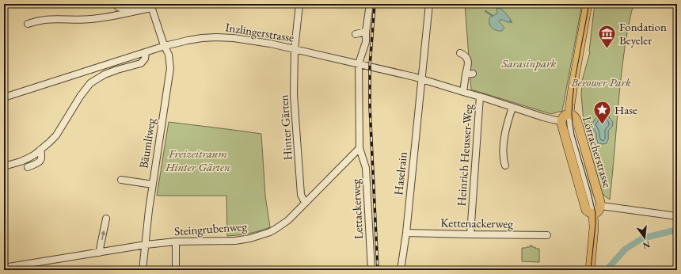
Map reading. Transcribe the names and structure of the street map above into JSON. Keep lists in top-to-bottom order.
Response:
{
  "streets": {
    "main road": ["Lörracherstrasse"],
    "street": [
      "Inzlingerstrasse",
      "Hinter Gärten",
      "Bäumliweg",
      "Heinrich Heusser-Weg",
      "Haselrain",
      "Lettackerweg",
      "Kettenackerweg",
      "Steingrubenweg"
    ]
  },
  "crossings": [
    ["Inzlingerstrasse", "Hinter Gärten"],
    ["Inzlingerstrasse", "Bäumliweg"],
    ["Inzlingerstrasse", "Lörracherstrasse"],
    ["Inzlingerstrasse", "Heinrich Heusser-Weg"],
    ["Inzlingerstrasse", "Haselrain"],
    ["Hinter Gärten", "Steingrubenweg"],
    ["Bäumliweg", "Steingrubenweg"],
    ["Heinrich Heusser-Weg", "Kettenackerweg"],
    ["Haselrain", "Kettenackerweg"],
    ["Lettackerweg", "Steingrubenweg"]
  ],
  "parks": ["Sarasinpark", "Berower Park", "Freizeitraum Hinter Gärten"],
  "places": {
    "museum": ["Fondation Beyeler"],
    "place": ["Hase"]
  },
  "north": "bottom"
}
